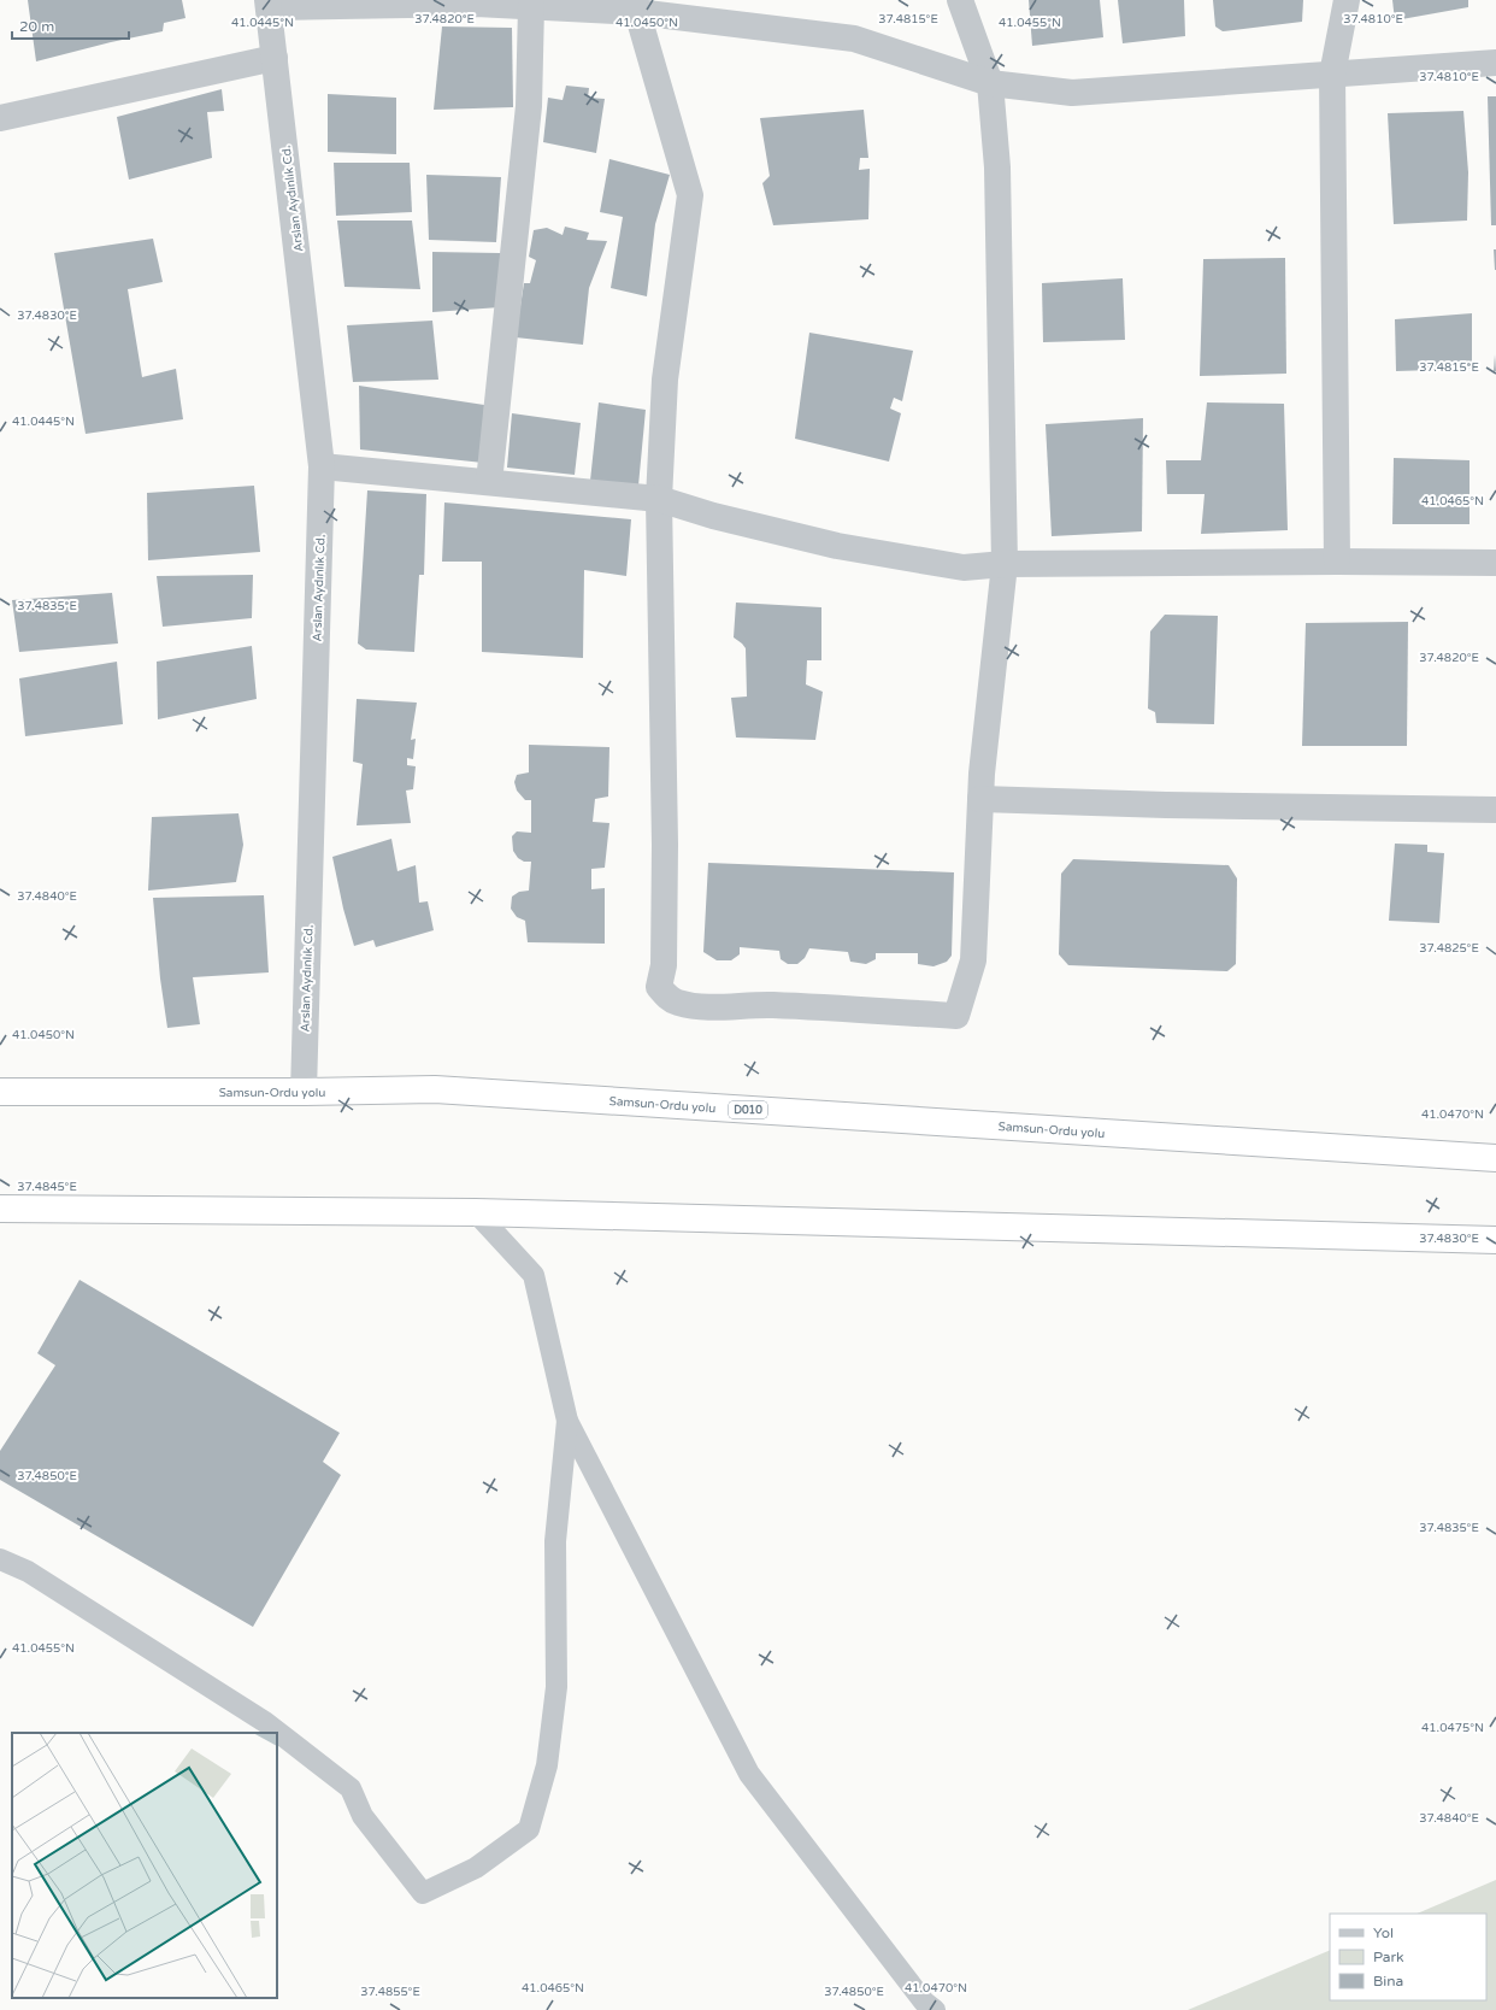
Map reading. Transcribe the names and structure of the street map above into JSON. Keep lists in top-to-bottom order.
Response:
{
  "streets": {
    "highway": ["Samsun-Ordu yolu", "D010"],
    "street": ["Arslan Aydınlık Cd."]
  },
  "crossings": [
    ["Arslan Aydınlık Cd.", "Samsun-Ordu yolu"]
  ],
  "legend": ["Yol", "Park", "Bina"],
  "scale_bar": "20 m",
  "coordinates": [
    "37.4810°E",
    "37.4820°E",
    "37.4815°E",
    "41.0445°N",
    "41.0450°N",
    "41.0455°N",
    "37.4830°E",
    "41.0465°N",
    "37.4835°E",
    "37.4840°E",
    "37.4825°E",
    "41.0470°N",
    "37.4845°E",
    "37.4850°E",
    "41.0475°N",
    "37.4855°E"
  ]
}
